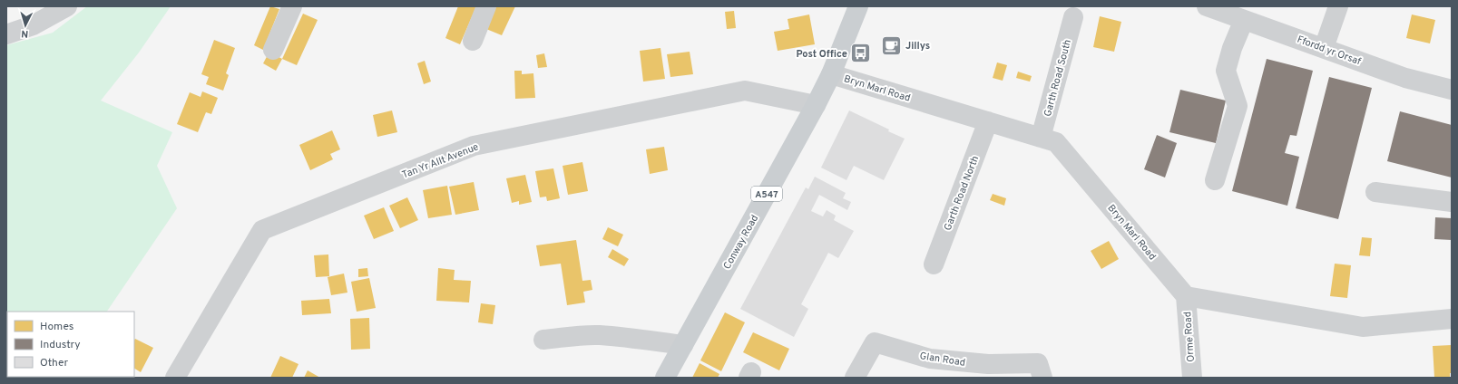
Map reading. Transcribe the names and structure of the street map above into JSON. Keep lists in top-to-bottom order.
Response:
{
  "streets": {
    "main road": ["A547", "Conway Road"],
    "street": [
      "Ffordd yr Orsaf",
      "Garth Road South",
      "Bryn Marl Road",
      "Tan Yr Allt Avenue",
      "Garth Road North",
      "Orme Road",
      "Glan Road"
    ]
  },
  "crossings": [
    ["Garth Road South", "Bryn Marl Road"],
    ["Bryn Marl Road", "Garth Road North"],
    ["Bryn Marl Road", "Conway Road"],
    ["Bryn Marl Road", "Orme Road"],
    ["Tan Yr Allt Avenue", "Conway Road"]
  ],
  "places": {
    "cafe": ["Jillys"],
    "bus stop": ["Post Office"]
  },
  "legend": ["Homes", "Industry", "Other"],
  "north": "bottom"
}
